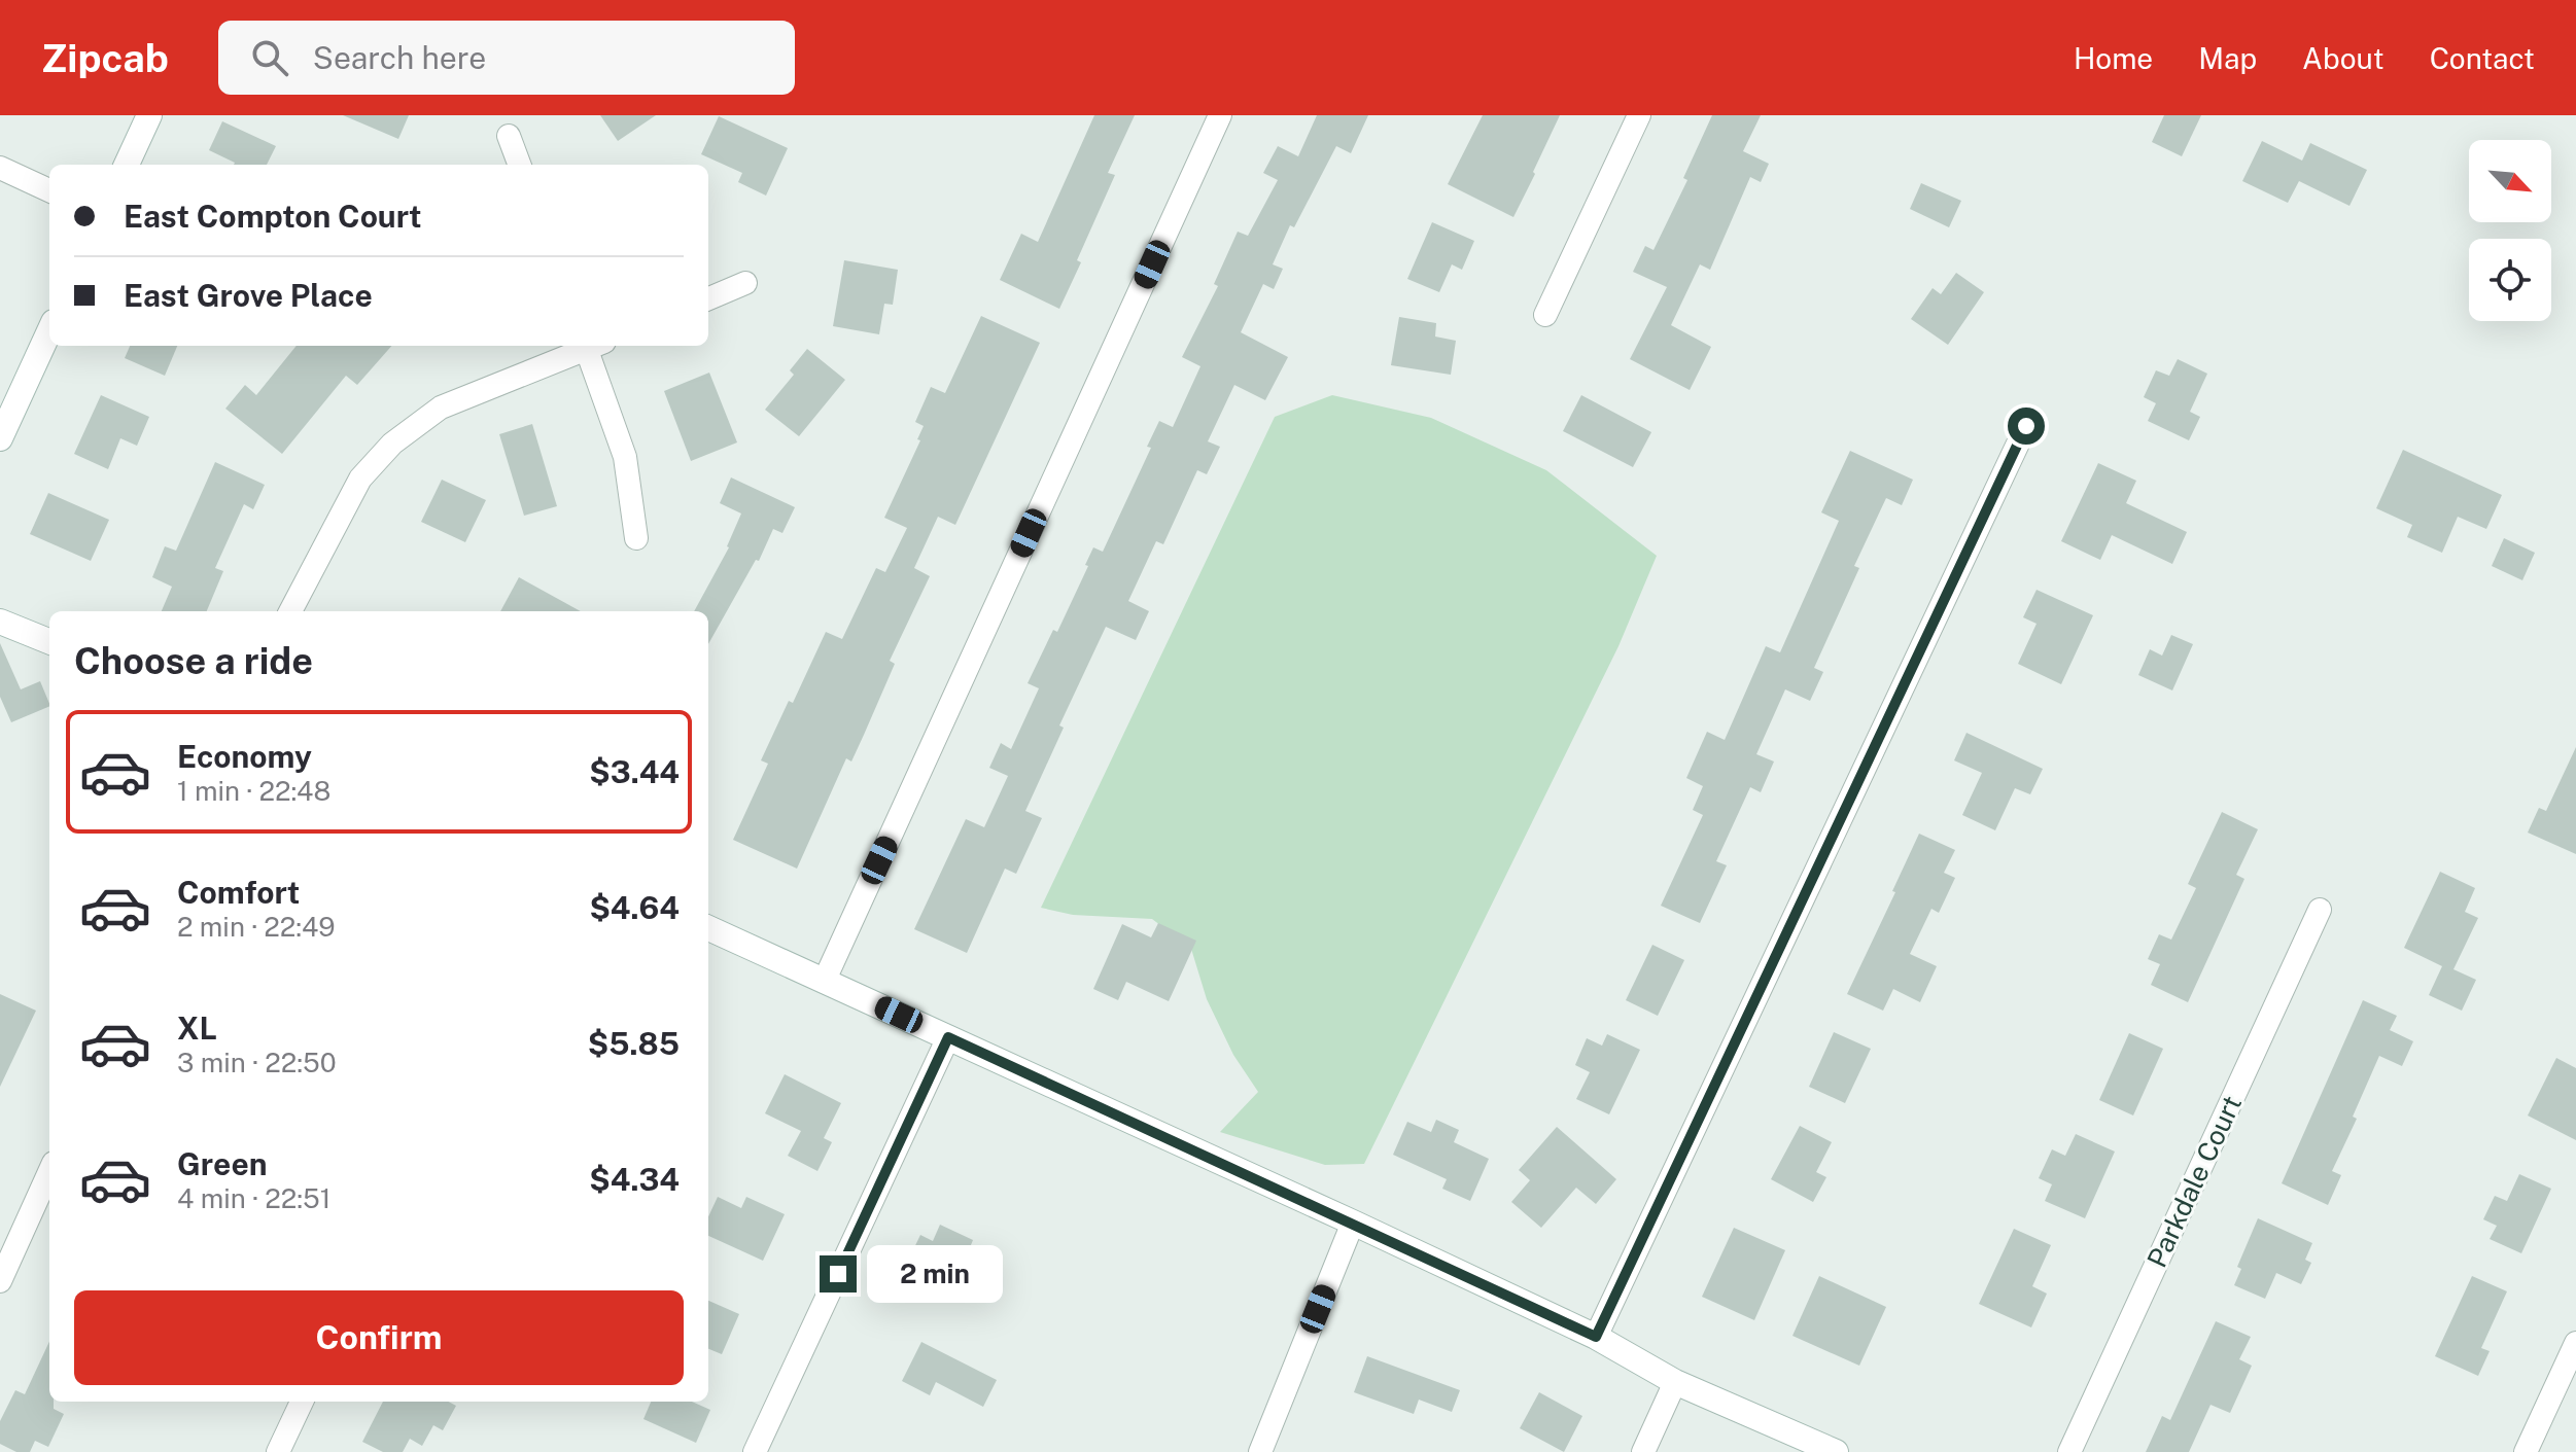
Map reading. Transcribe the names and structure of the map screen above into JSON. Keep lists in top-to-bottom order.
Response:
{
  "streets": {
    "street": ["Parkdale Court"]
  },
  "north": "bottom right",
  "page": {
    "header": "Zipcab",
    "search": "Search here",
    "nav": [
      "Home",
      "Map",
      "About",
      "Contact"
    ],
    "banner": ["East Compton Court", "East Grove Place"],
    "heading": "Choose a ride",
    "list": [
      {
        "name": "Economy",
        "note": "1 min · 22:48",
        "value": "$3.44"
      },
      {
        "name": "Comfort",
        "note": "2 min · 22:49",
        "value": "$4.64"
      },
      {
        "name": "XL",
        "note": "3 min · 22:50",
        "value": "$5.85"
      },
      {
        "name": "Green",
        "note": "4 min · 22:51",
        "value": "$4.34"
      }
    ],
    "bubble": "2 min",
    "buttons": "Confirm"
  }
}
